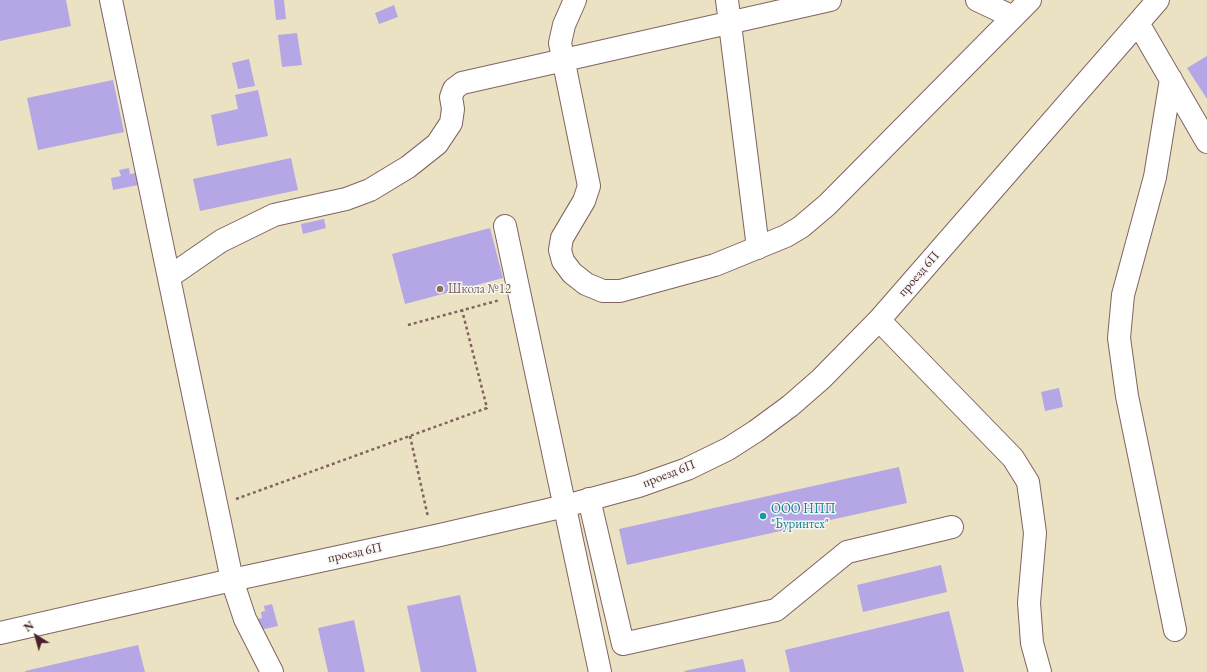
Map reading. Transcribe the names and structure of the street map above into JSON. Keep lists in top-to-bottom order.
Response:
{
  "streets": {
    "street": ["проезд 6П"]
  },
  "places": ["Школа №12", "ООО НПП \"Буринтех\""],
  "north": "top left"
}
